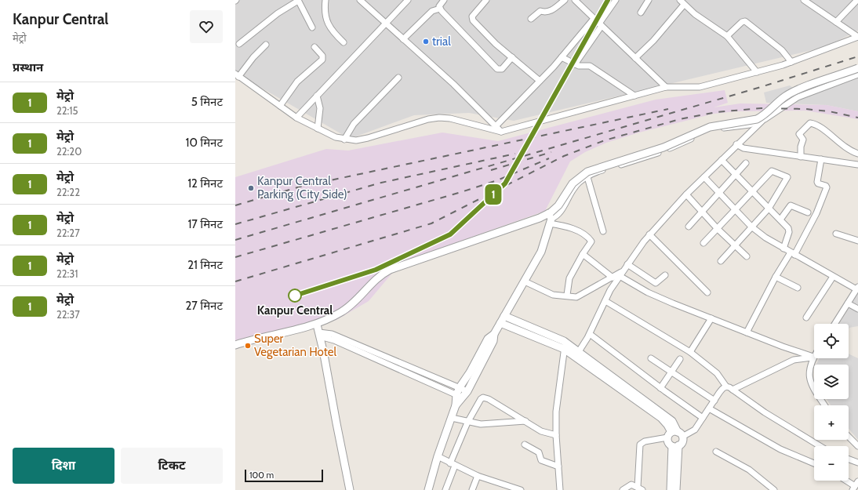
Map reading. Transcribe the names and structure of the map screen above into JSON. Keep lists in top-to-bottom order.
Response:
{
  "places": [
    "trial",
    "Kanpur Central Parking (City Side)",
    "Kanpur Central",
    "Super Vegetarian Hotel"
  ],
  "lines": ["metro line 1"],
  "scale_bar": "100 m",
  "page": {
    "heading": [
      ["Kanpur Central", "मेट्रो"],
      "प्रस्थान"
    ],
    "on_map": "1",
    "list": [
      {
        "mark": "1",
        "name": "मेट्रो",
        "note": "22:15",
        "value": "5 मिनट"
      },
      {
        "mark": "1",
        "name": "मेट्रो",
        "note": "22:20",
        "value": "10 मिनट"
      },
      {
        "mark": "1",
        "name": "मेट्रो",
        "note": "22:22",
        "value": "12 मिनट"
      },
      {
        "mark": "1",
        "name": "मेट्रो",
        "note": "22:27",
        "value": "17 मिनट"
      },
      {
        "mark": "1",
        "name": "मेट्रो",
        "note": "22:31",
        "value": "21 मिनट"
      },
      {
        "mark": "1",
        "name": "मेट्रो",
        "note": "22:37",
        "value": "27 मिनट"
      }
    ],
    "map_buttons": ["+", "−"],
    "buttons": ["दिशा", "टिकट"],
    "scale": "100 m"
  }
}
